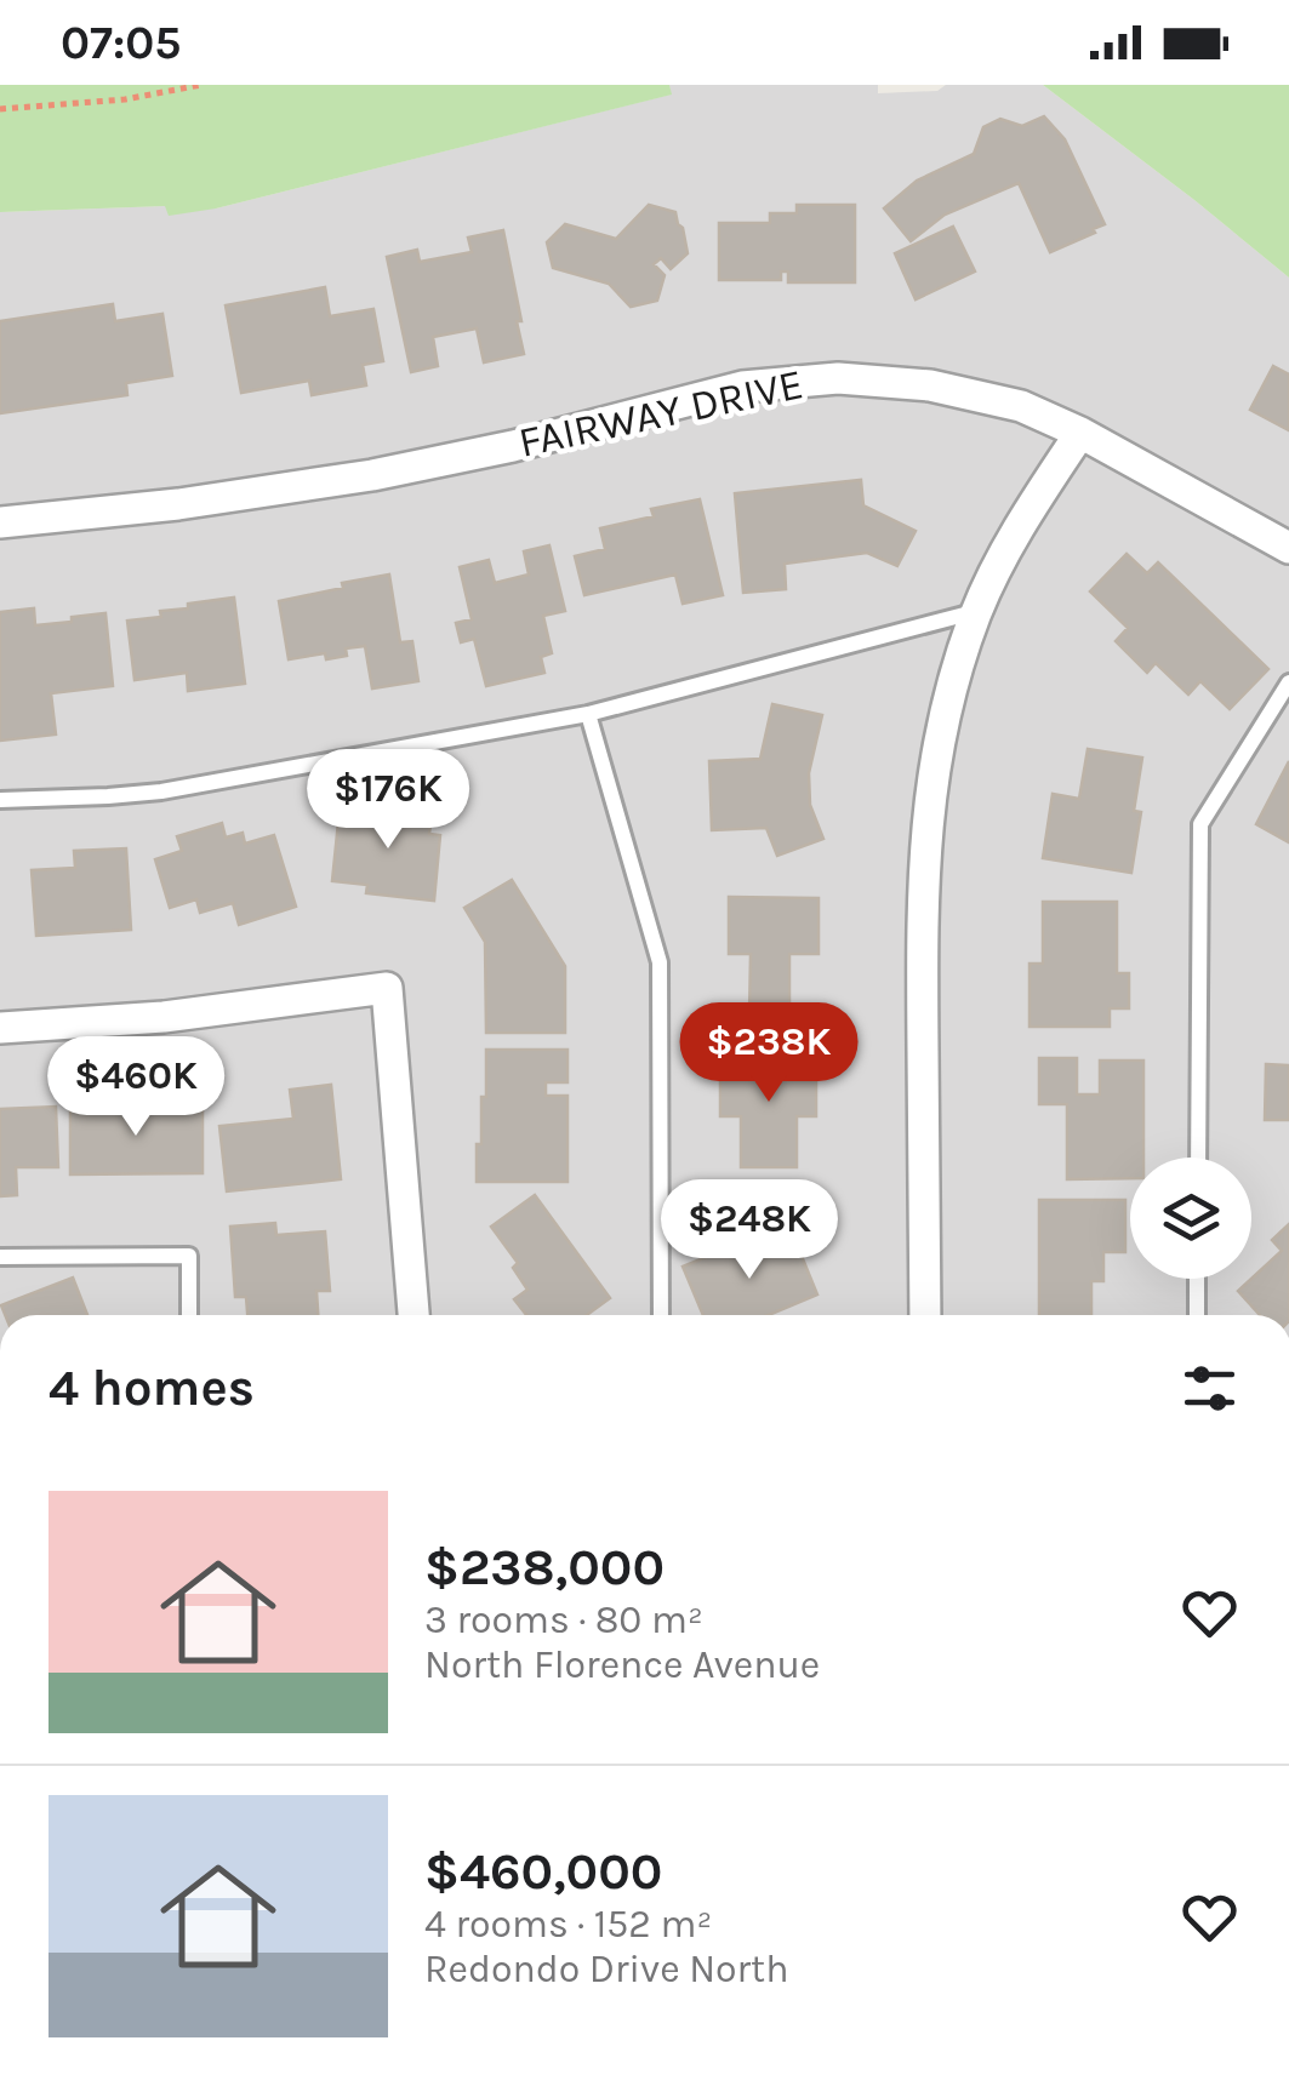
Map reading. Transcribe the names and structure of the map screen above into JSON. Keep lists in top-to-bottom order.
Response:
{
  "streets": {
    "street": ["FAIRWAY DRIVE"]
  },
  "page": {
    "status": "07:05",
    "price": [
      "$176K",
      "$238K",
      "$460K",
      "$248K"
    ],
    "heading": "4 homes",
    "list": [
      {
        "name": "$238,000",
        "note": "3 rooms · 80 m² · North Florence Avenue"
      },
      {
        "name": "$460,000",
        "note": "4 rooms · 152 m² · Redondo Drive North"
      }
    ]
  }
}
